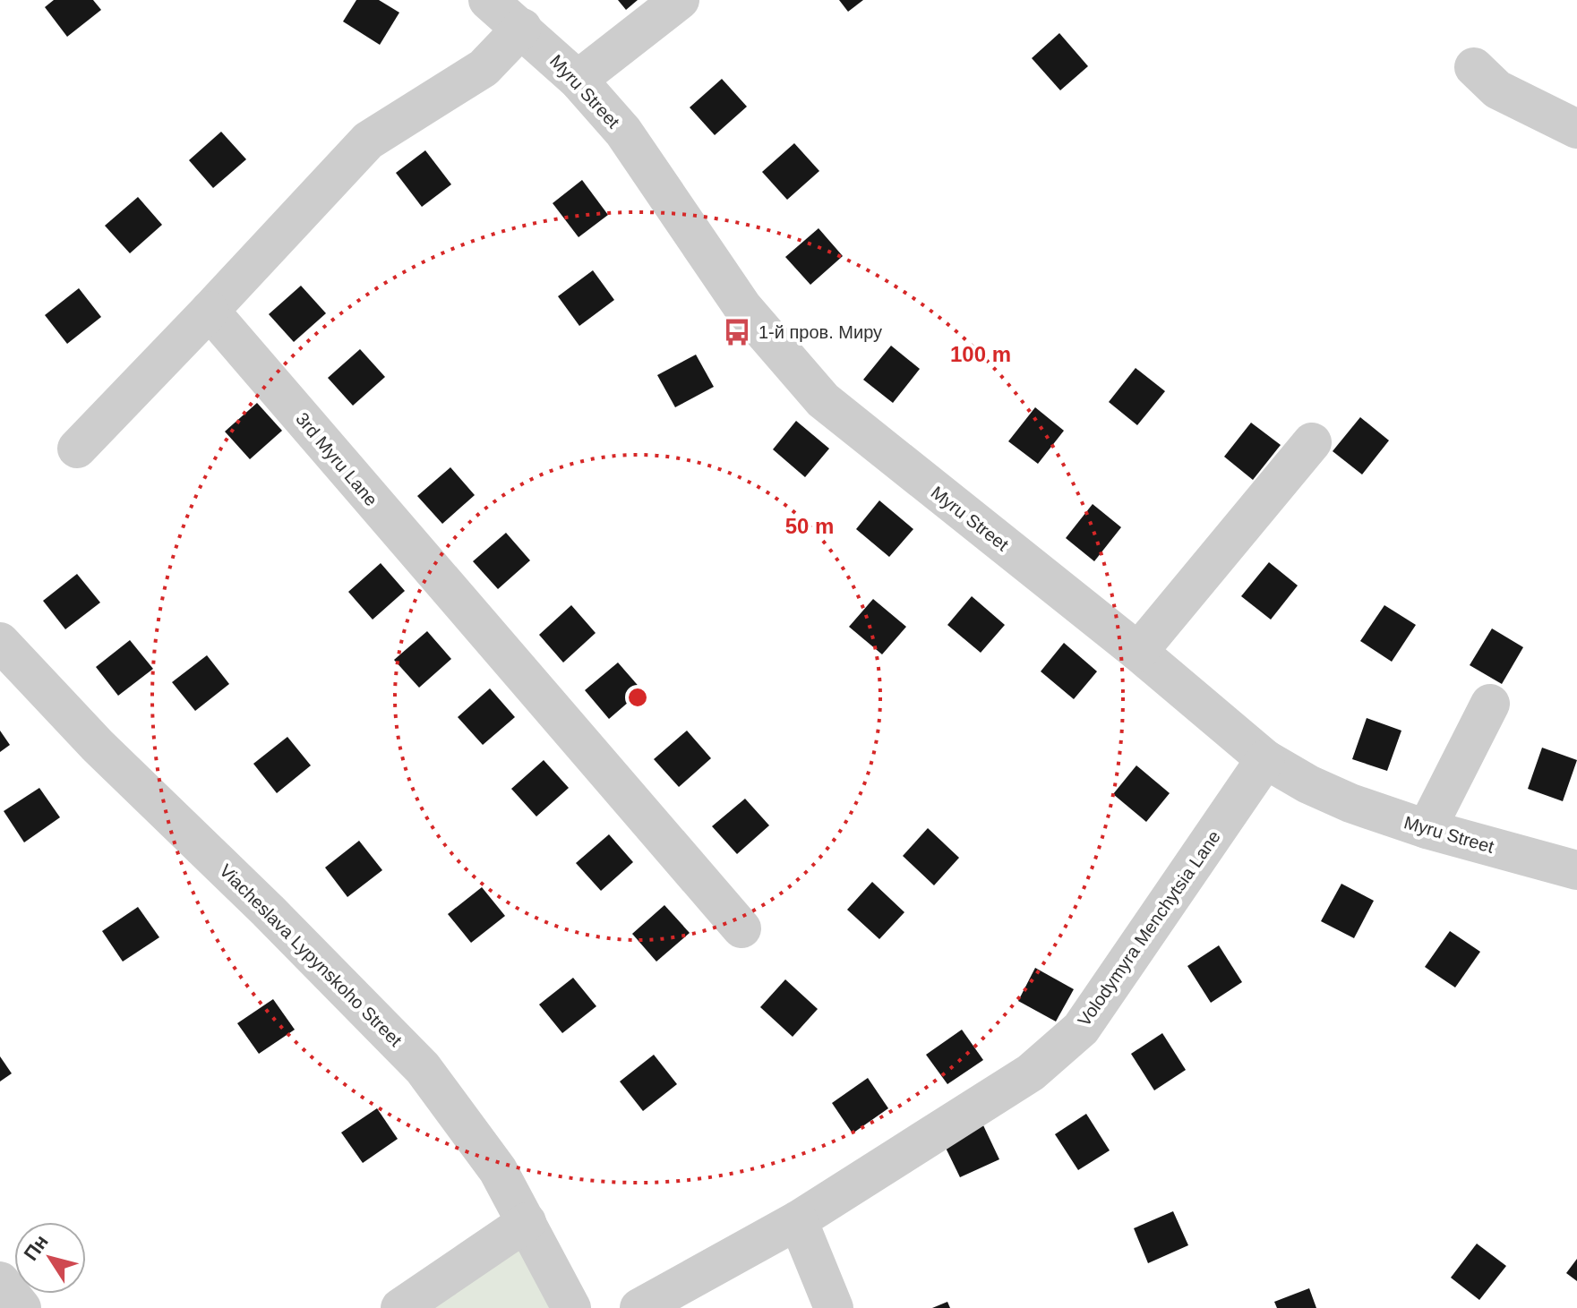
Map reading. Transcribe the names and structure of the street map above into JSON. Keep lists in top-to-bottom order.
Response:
{
  "streets": {
    "street": [
      "Myru Street",
      "3rd Myru Lane",
      "Volodymyra Menchytsia Lane",
      "Viacheslava Lypynskoho Street"
    ]
  },
  "crossings": [
    ["Myru Street", "Volodymyra Menchytsia Lane"]
  ],
  "places": {
    "bus stop": ["1-й пров. Миру"]
  },
  "north": "top left",
  "rings": ["100 m", "50 m"]
}
